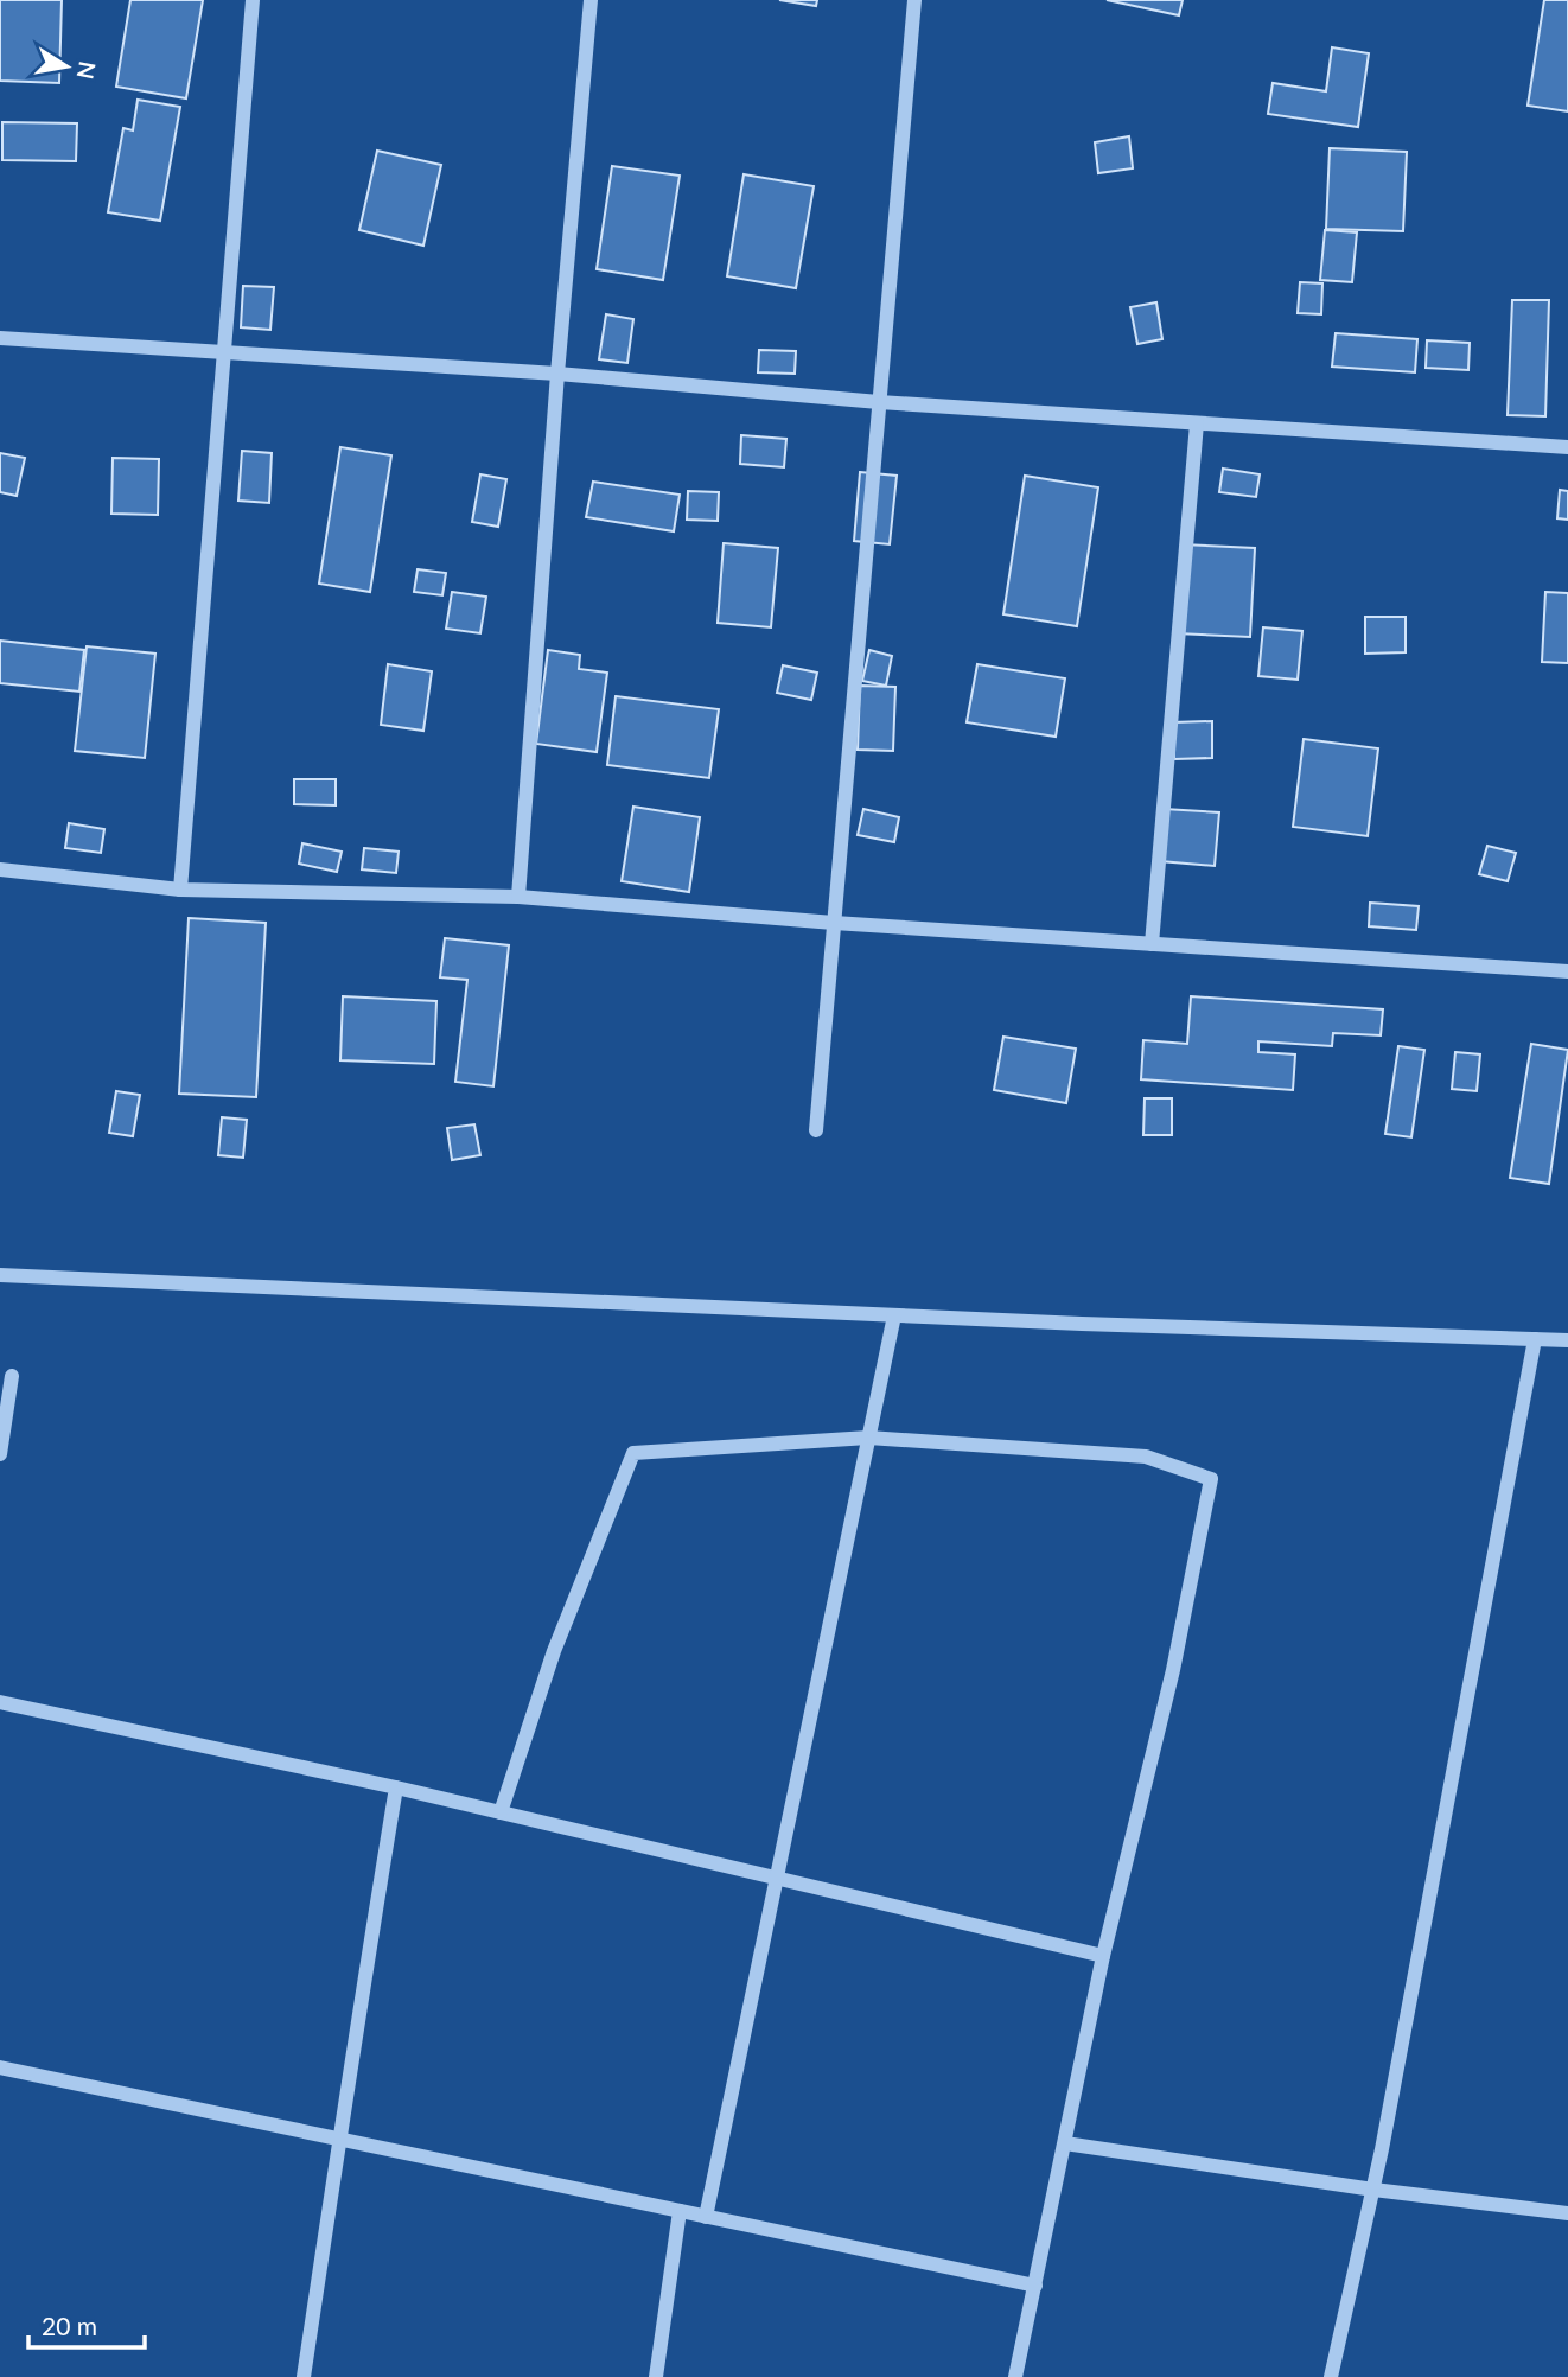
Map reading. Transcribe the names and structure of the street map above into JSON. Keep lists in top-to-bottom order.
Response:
{
  "scale_bar": "20 m",
  "north": "right"
}
